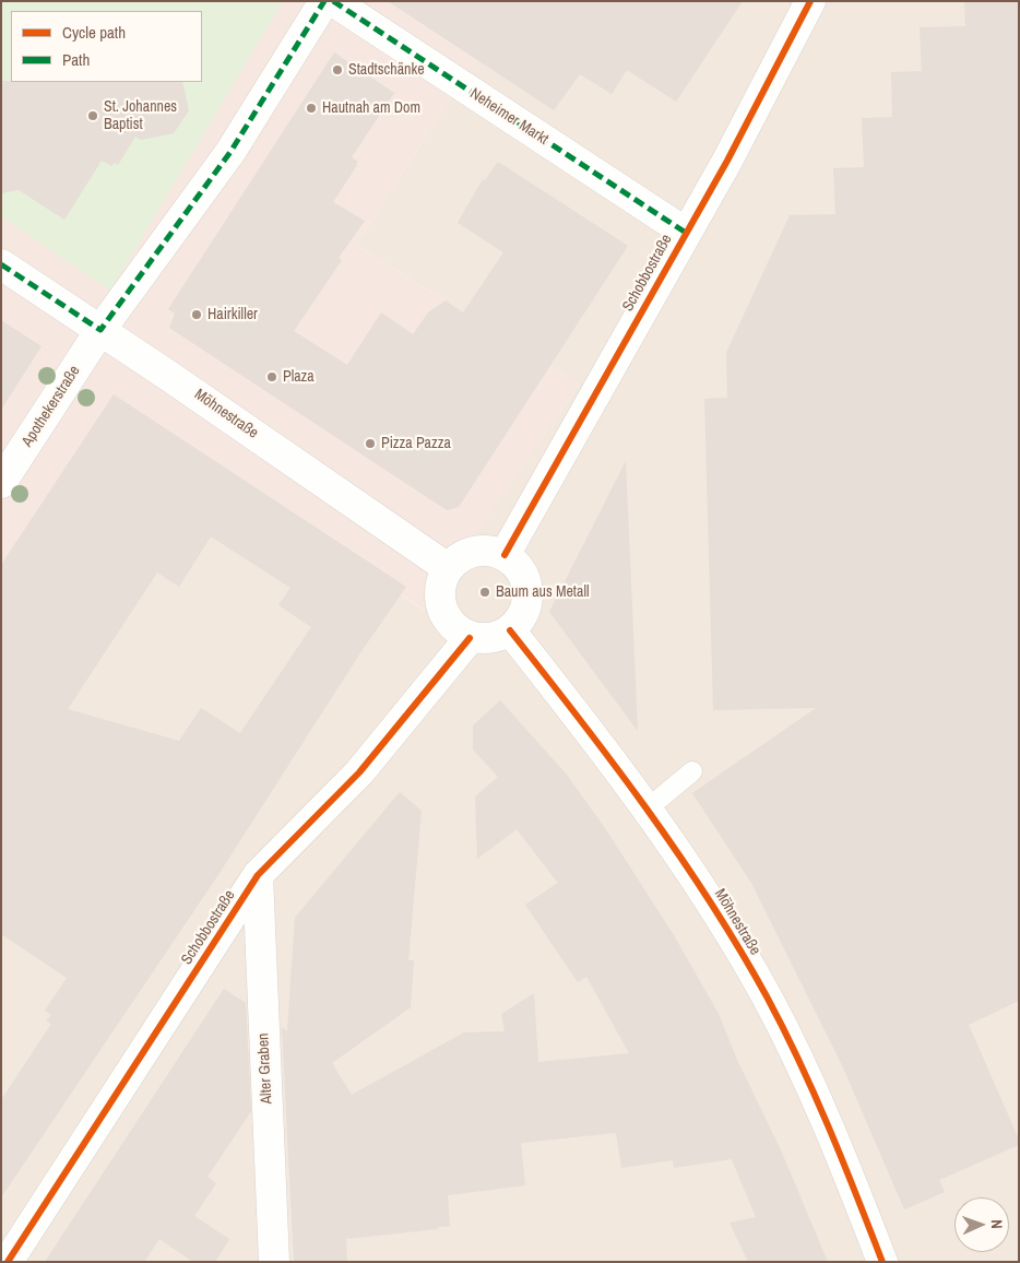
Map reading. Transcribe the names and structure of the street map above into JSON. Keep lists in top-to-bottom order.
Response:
{
  "streets": {
    "street": [
      "Neheimer Markt",
      "Schobbostraße",
      "Apothekerstraße",
      "Möhnestraße",
      "Alter Graben"
    ]
  },
  "crossings": [
    ["Neheimer Markt", "Schobbostraße"],
    ["Schobbostraße", "Möhnestraße"],
    ["Schobbostraße", "Alter Graben"],
    ["Apothekerstraße", "Möhnestraße"]
  ],
  "places": [
    "Stadtschänke",
    "Hautnah am Dom",
    "St. Johannes Baptist",
    "Hairkiller",
    "Plaza",
    "Pizza Pazza",
    "Baum aus Metall"
  ],
  "legend": ["Cycle path", "Path"],
  "north": "right"
}
